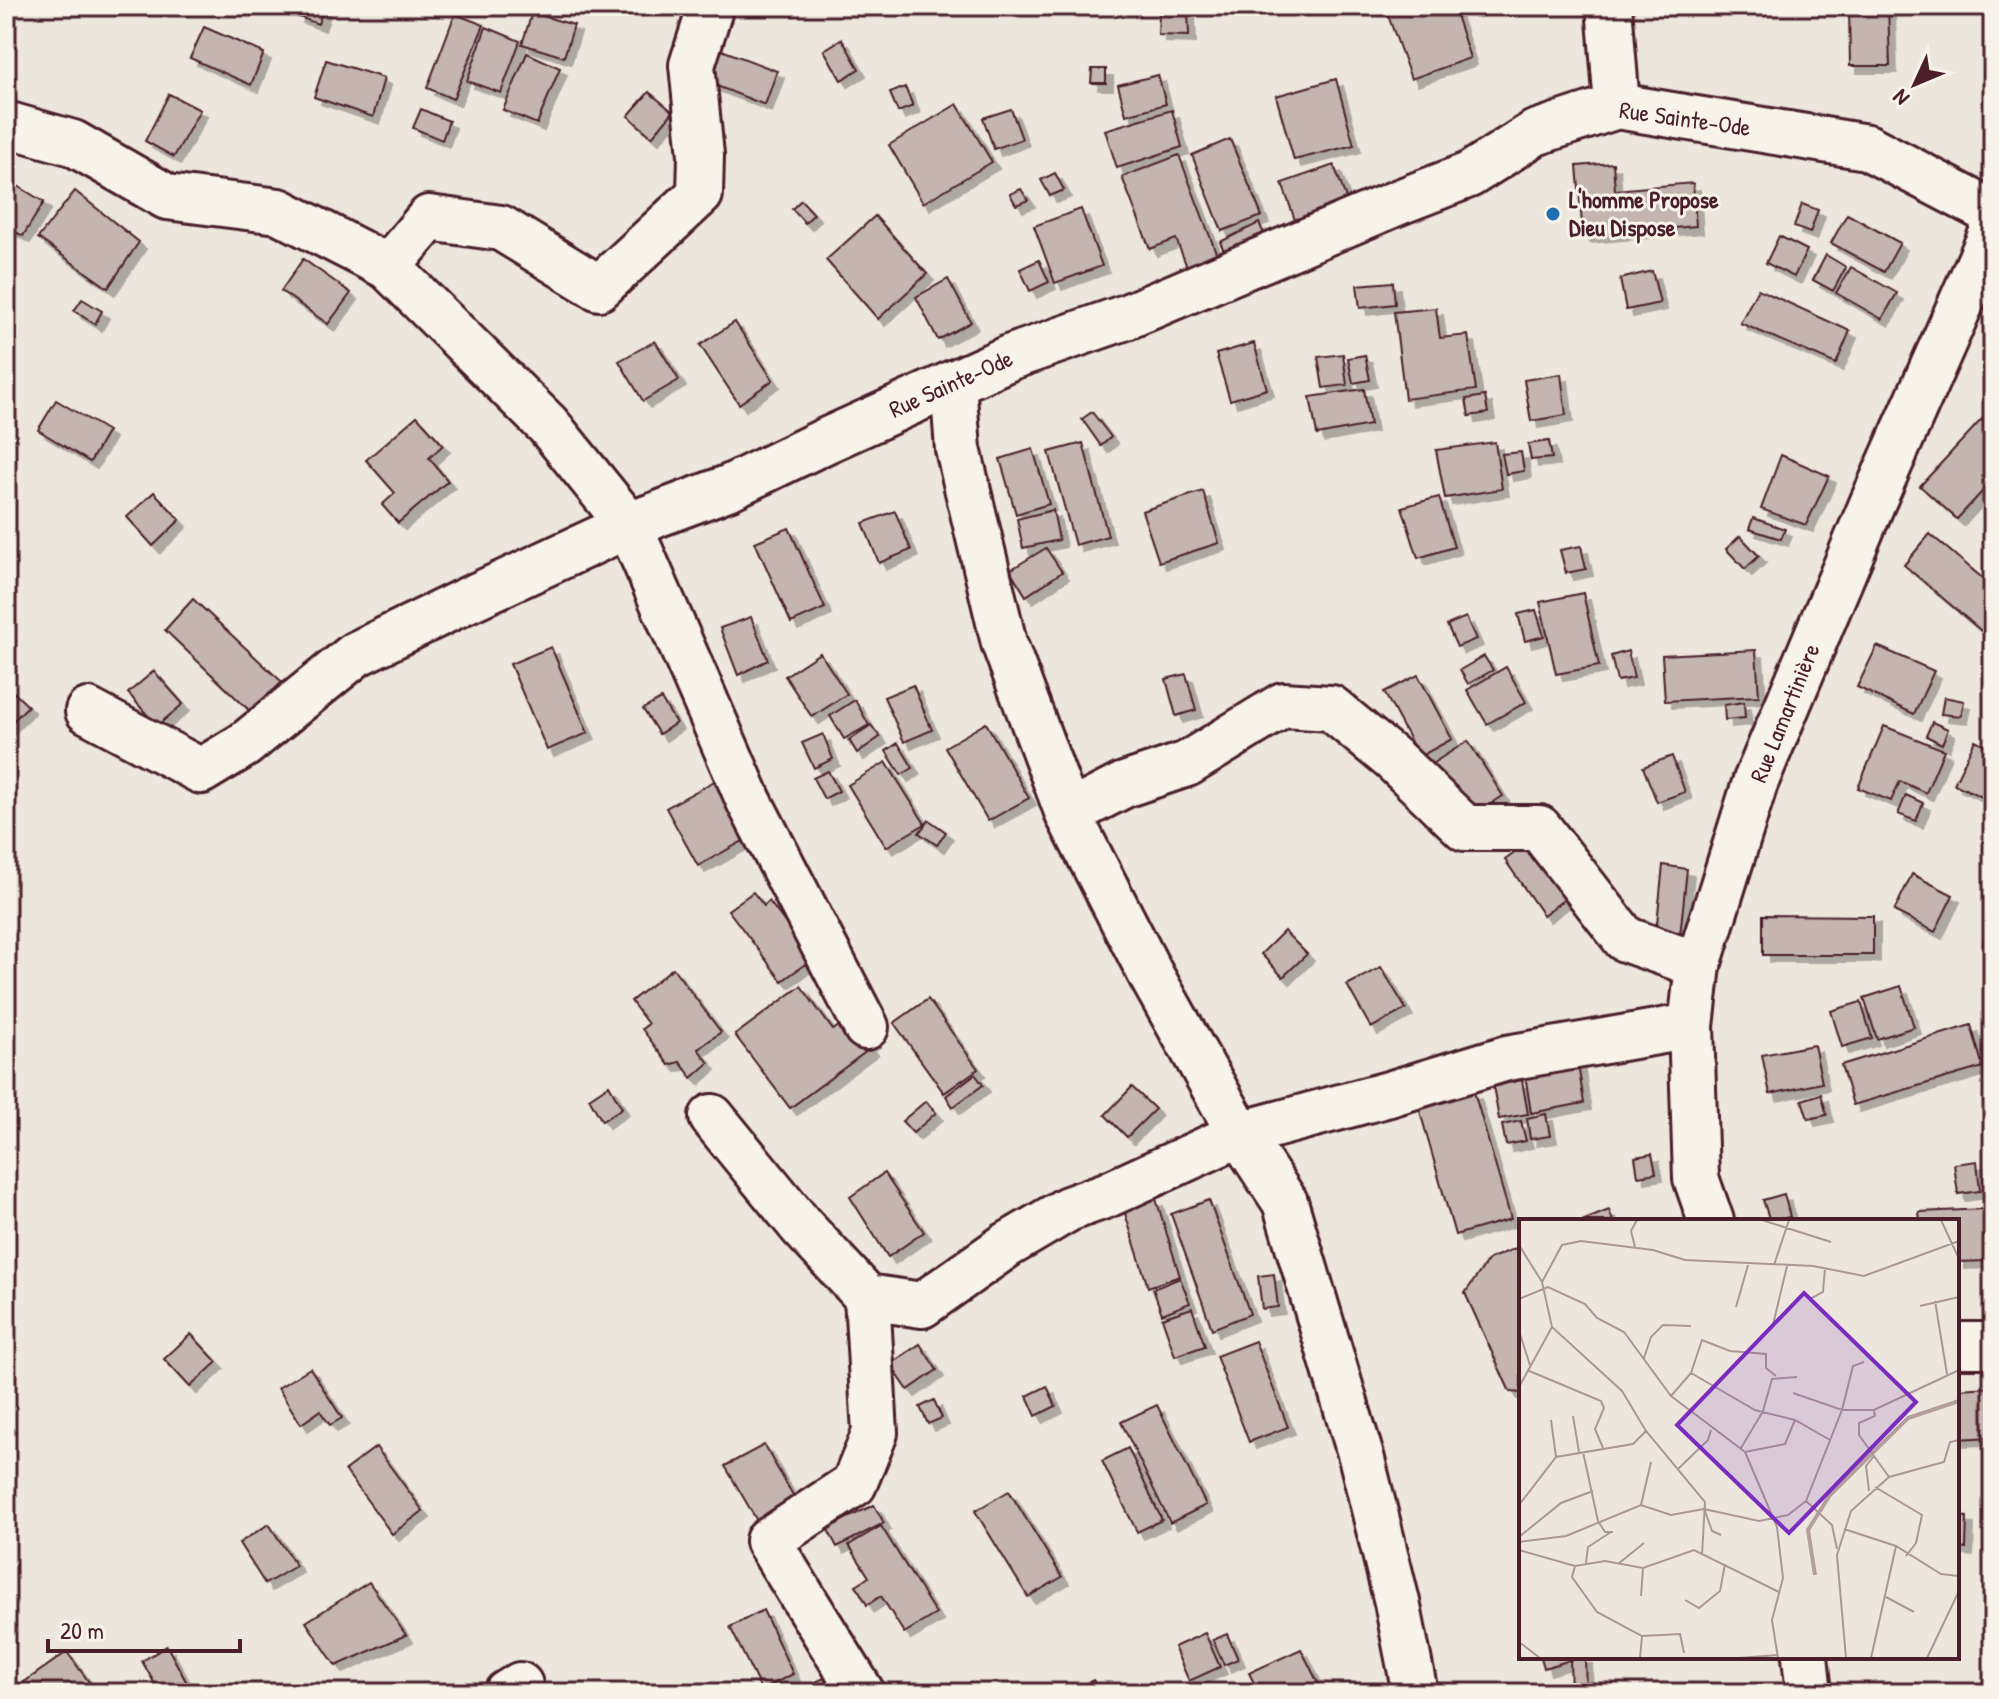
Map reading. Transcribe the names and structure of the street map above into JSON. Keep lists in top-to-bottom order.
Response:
{
  "streets": {
    "street": ["Rue Sainte-Ode", "Rue Lamartinière"]
  },
  "places": ["L'homme Propose Dieu Dispose"],
  "scale_bar": "20 m",
  "north": "bottom left"
}
